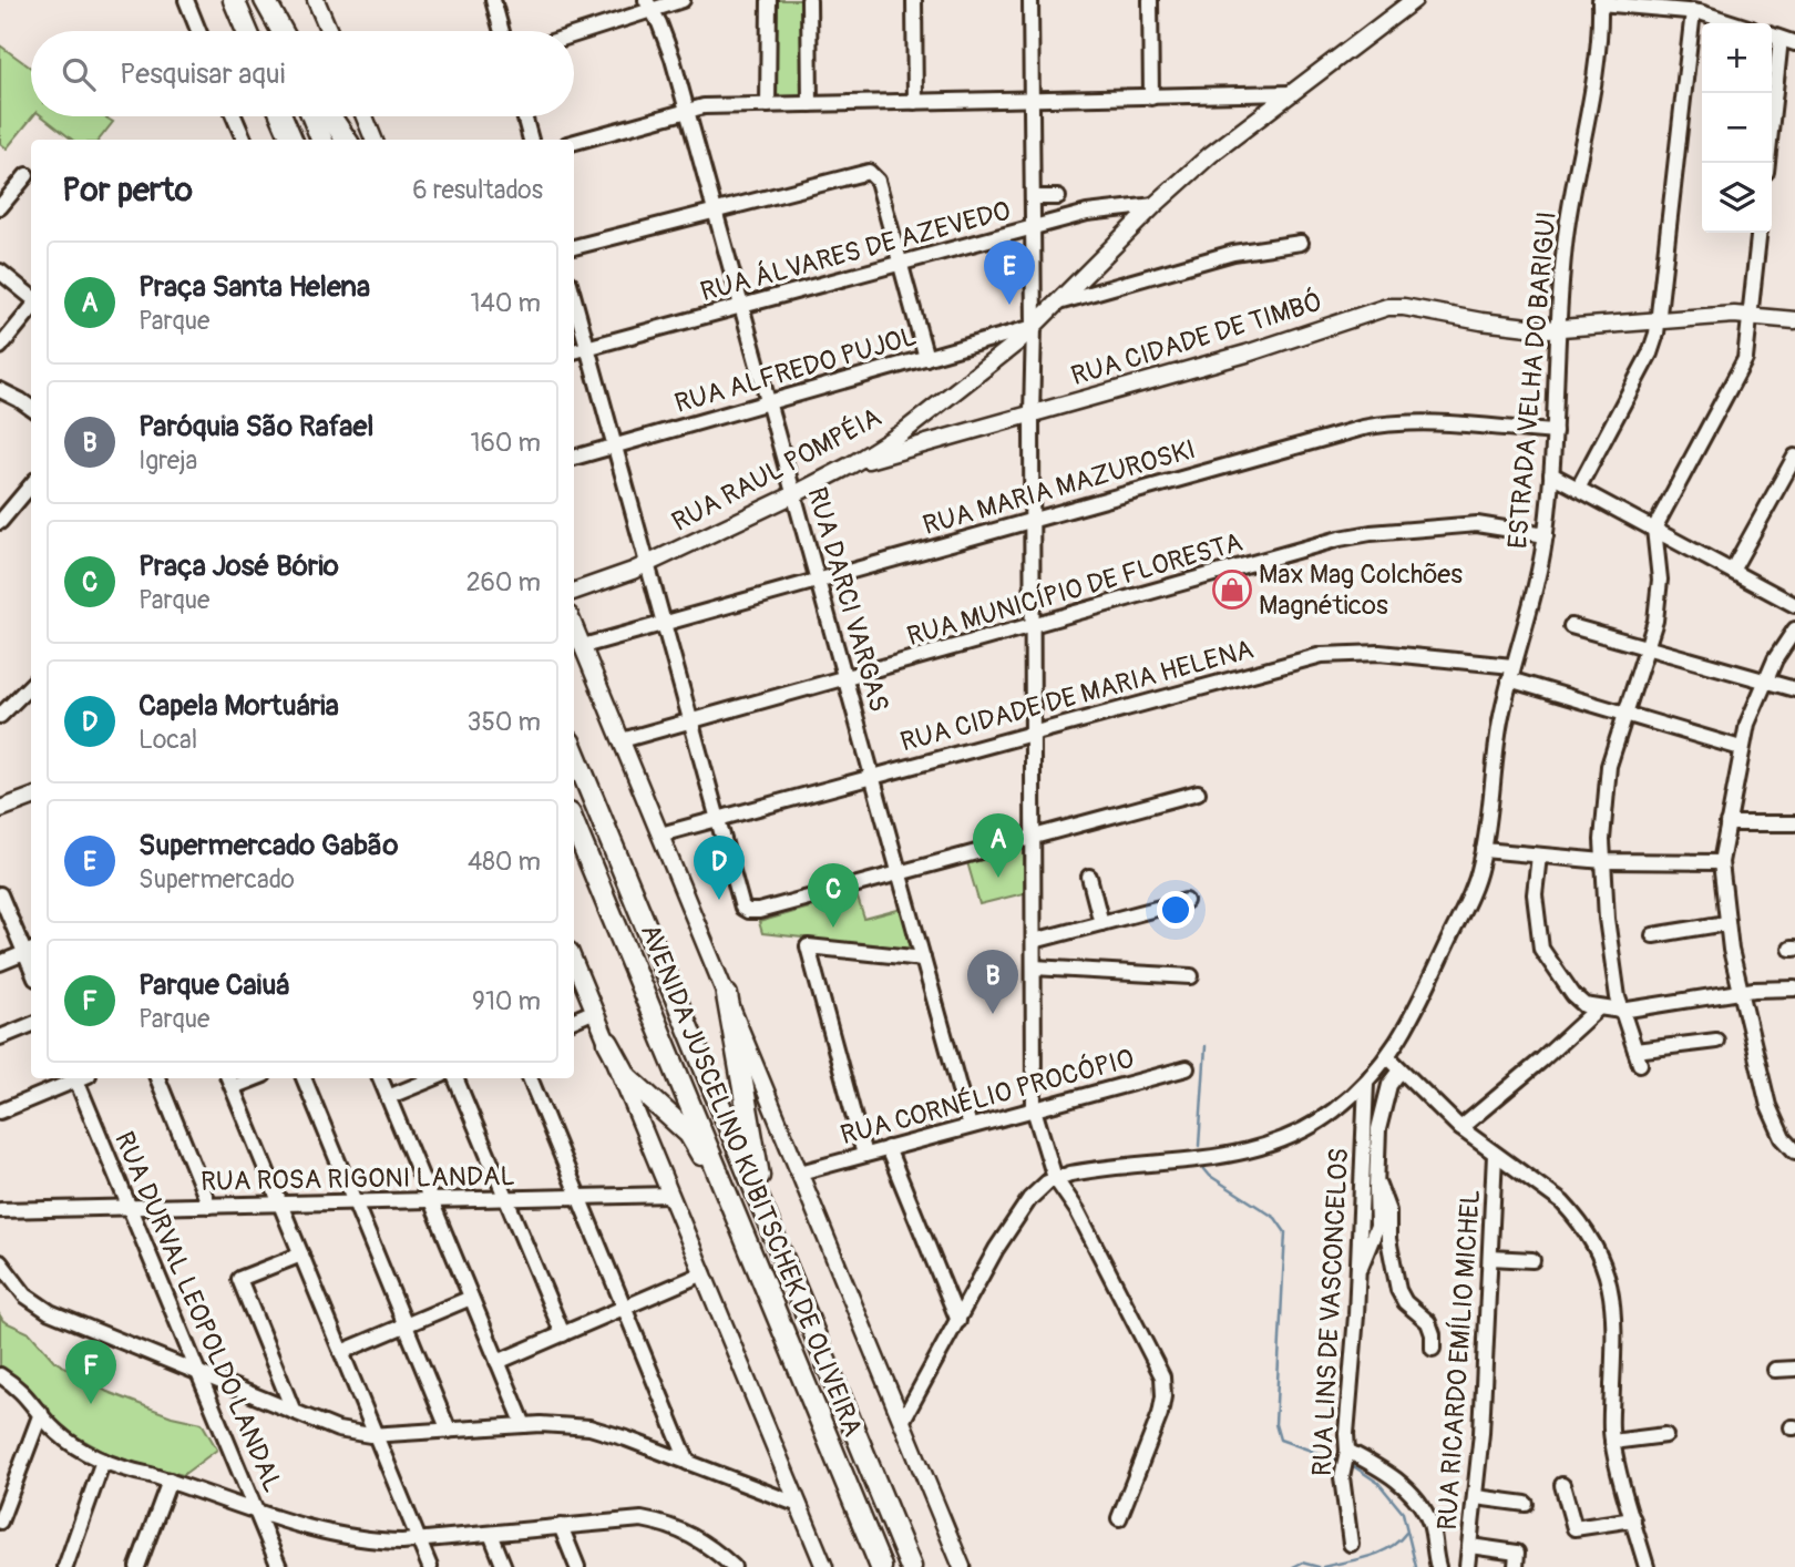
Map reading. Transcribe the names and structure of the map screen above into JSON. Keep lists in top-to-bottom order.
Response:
{
  "streets": {
    "highway": ["AVENIDA JUSCELINO KUBITSCHEK DE OLIVEIRA"],
    "main road": ["RUA CIDADE DE TIMBÓ", "RUA RAUL POMPÉIA"],
    "street": [
      "RUA ÁLVARES DE AZEVEDO",
      "RUA ALFREDO PUJOL",
      "ESTRADA VELHA DO BARIGUI",
      "RUA MARIA MAZUROSKI",
      "RUA MUNICÍPIO DE FLORESTA",
      "RUA DARCI VARGAS",
      "RUA CIDADE DE MARIA HELENA",
      "RUA CORNÉLIO PROCÓPIO",
      "RUA ROSA RIGONI LANDAL",
      "RUA DURVAL LEOPOLDO LANDAL",
      "RUA LINS DE VASCONCELOS",
      "RUA RICARDO EMÍLIO MICHEL"
    ]
  },
  "crossings": [
    ["RUA ÁLVARES DE AZEVEDO", "RUA RAUL POMPÉIA"],
    ["RUA ÁLVARES DE AZEVEDO", "RUA DARCI VARGAS"],
    ["RUA CIDADE DE TIMBÓ", "ESTRADA VELHA DO BARIGUI"],
    ["RUA CIDADE DE TIMBÓ", "RUA RAUL POMPÉIA"],
    ["RUA ALFREDO PUJOL", "RUA RAUL POMPÉIA"],
    ["RUA ALFREDO PUJOL", "RUA DARCI VARGAS"],
    ["ESTRADA VELHA DO BARIGUI", "RUA MARIA MAZUROSKI"],
    ["ESTRADA VELHA DO BARIGUI", "RUA MUNICÍPIO DE FLORESTA"],
    ["ESTRADA VELHA DO BARIGUI", "RUA CIDADE DE MARIA HELENA"],
    ["ESTRADA VELHA DO BARIGUI", "RUA LINS DE VASCONCELOS"],
    ["RUA RAUL POMPÉIA", "RUA DARCI VARGAS"],
    ["RUA MARIA MAZUROSKI", "RUA DARCI VARGAS"],
    ["RUA MUNICÍPIO DE FLORESTA", "RUA DARCI VARGAS"],
    ["RUA DARCI VARGAS", "RUA CIDADE DE MARIA HELENA"],
    ["RUA DARCI VARGAS", "RUA CORNÉLIO PROCÓPIO"],
    ["RUA ROSA RIGONI LANDAL", "RUA DURVAL LEOPOLDO LANDAL"]
  ],
  "places": {
    "shop": ["Max Mag Colchões Magnéticos"]
  },
  "page": {
    "map_buttons": ["+", "−"],
    "search": "Pesquisar aqui",
    "heading": ["Por perto", "6 resultados"],
    "pins": [
      "E",
      "A",
      "D",
      "C",
      "B",
      "F"
    ],
    "list": [
      {
        "mark": "A",
        "name": "Praça Santa Helena",
        "note": "Parque",
        "value": "140 m"
      },
      {
        "mark": "B",
        "name": "Paróquia São Rafael",
        "note": "Igreja",
        "value": "160 m"
      },
      {
        "mark": "C",
        "name": "Praça José Bório",
        "note": "Parque",
        "value": "260 m"
      },
      {
        "mark": "D",
        "name": "Capela Mortuária",
        "note": "Local",
        "value": "350 m"
      },
      {
        "mark": "E",
        "name": "Supermercado Gabão",
        "note": "Supermercado",
        "value": "480 m"
      },
      {
        "mark": "F",
        "name": "Parque Caiuá",
        "note": "Parque",
        "value": "910 m"
      }
    ]
  }
}
